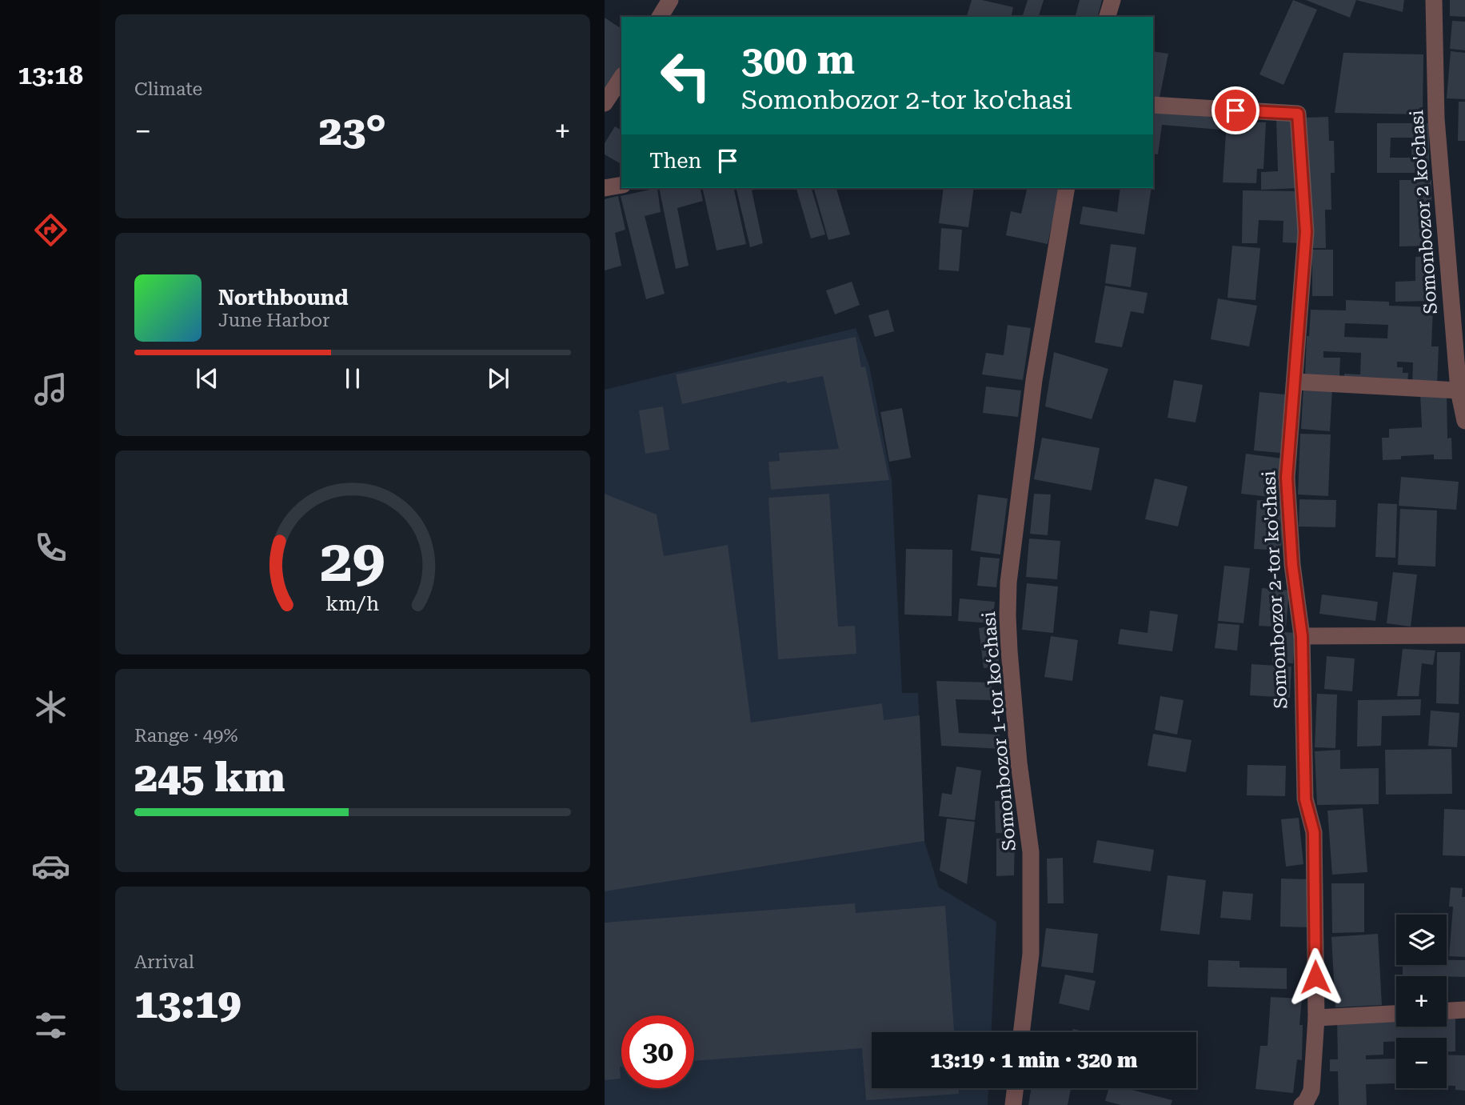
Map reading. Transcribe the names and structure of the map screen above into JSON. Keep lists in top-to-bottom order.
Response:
{
  "streets": {
    "street": ["Somonbozor 2 ko'chasi", "Somonbozor 2-tor ko'chasi", "Somonbozor 1-tor koʻchasi"]
  },
  "page": {
    "tabs": "13:18",
    "tile": [
      "Climate",
      ["Range · 49%", "245 km"],
      ["Arrival", "13:19"]
    ],
    "turn": ["300 m", "Somonbozor 2-tor ko'chasi"],
    "heat": ["−", "23°", "+"],
    "then": "Then",
    "song": ["Northbound", "June Harbor"],
    "map_buttons": ["+", "−"],
    "limit": "30",
    "trip": "13:19 · 1 min · 320 m",
    "gauge": ["29", "km/h"]
  }
}
